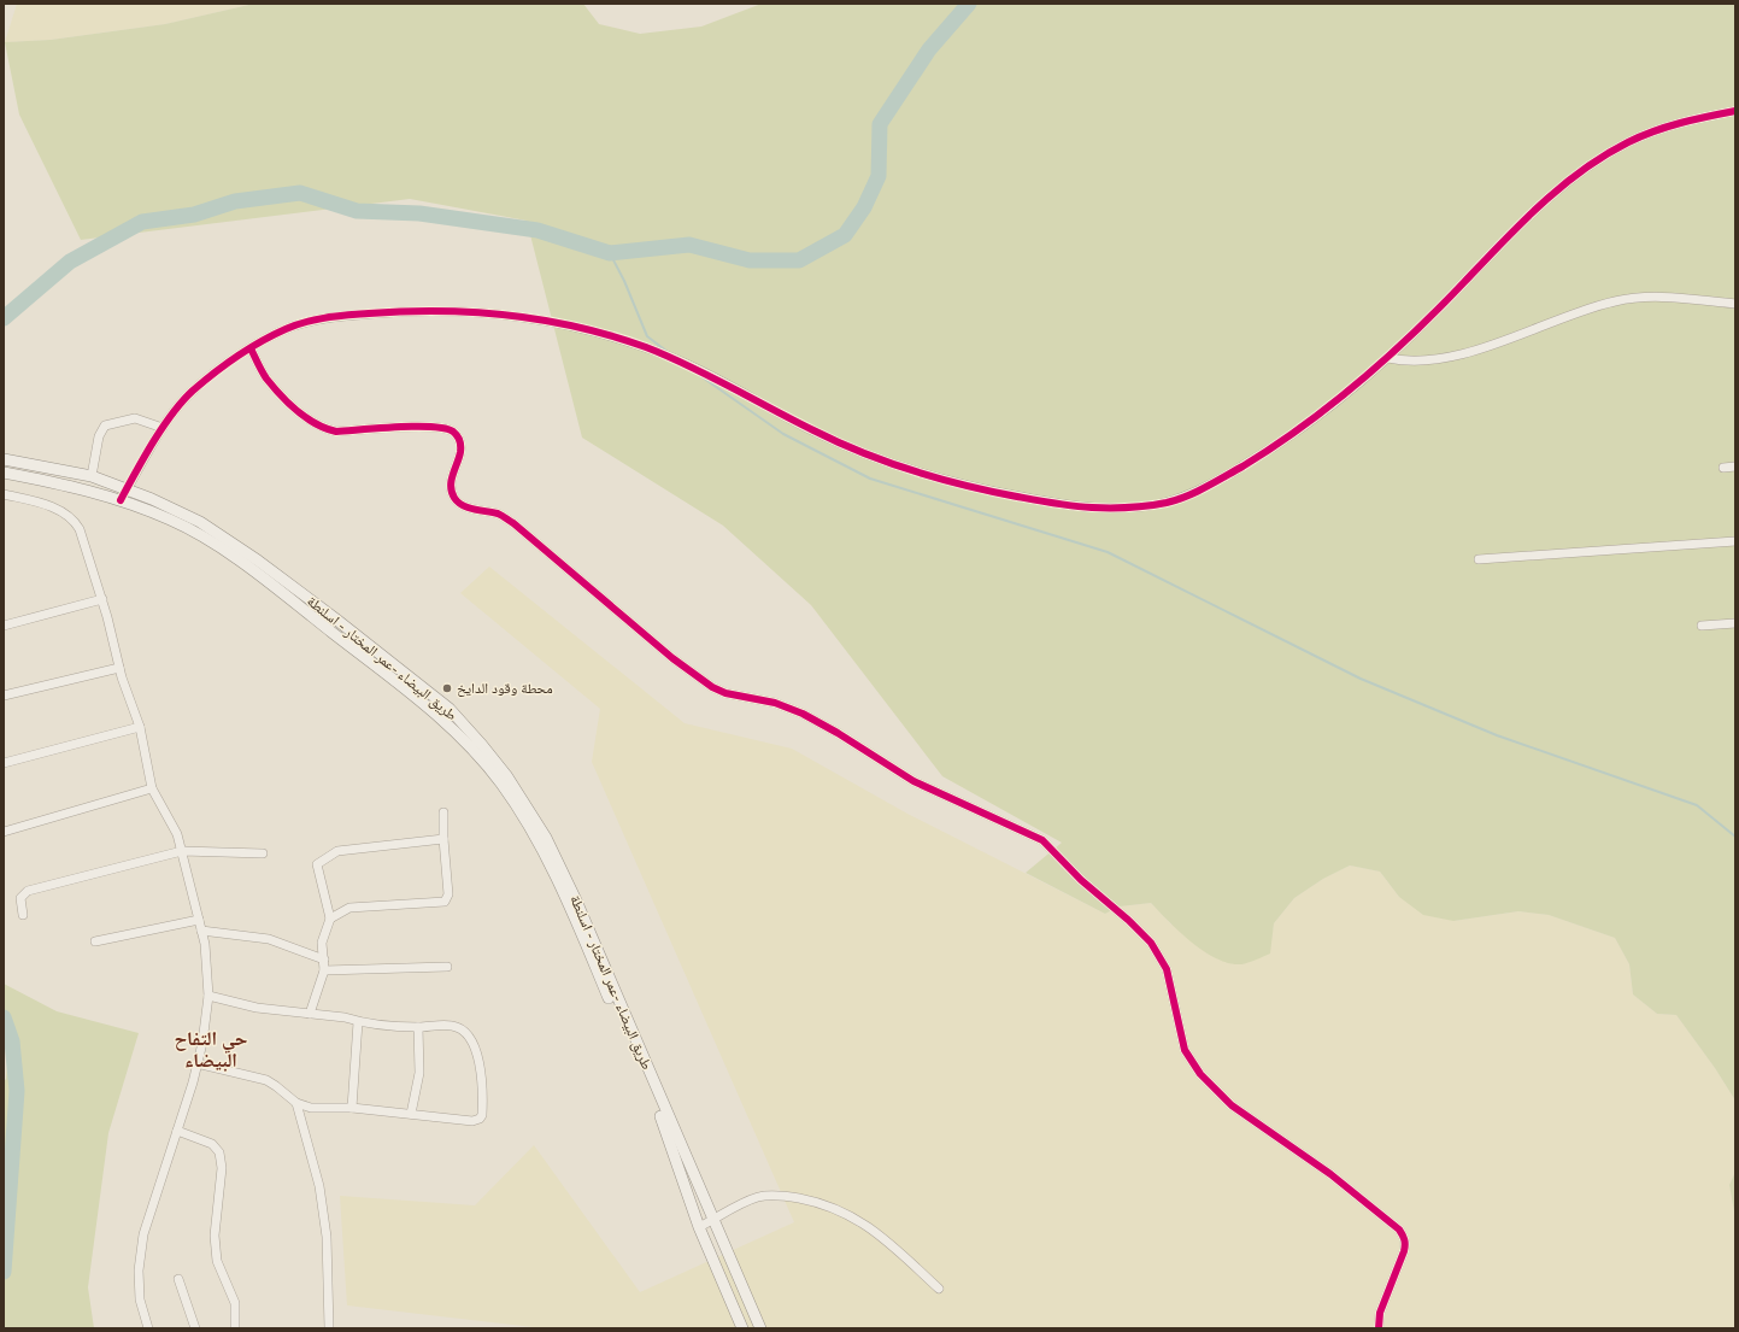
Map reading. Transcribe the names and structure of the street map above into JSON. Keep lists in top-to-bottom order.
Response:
{
  "streets": {
    "main road": ["طريق البيضاء -عمر المختار - اسلنطة"]
  },
  "districts": ["حي التفاح البيضاء"],
  "places": ["محطة وقود الدايخ"]
}
